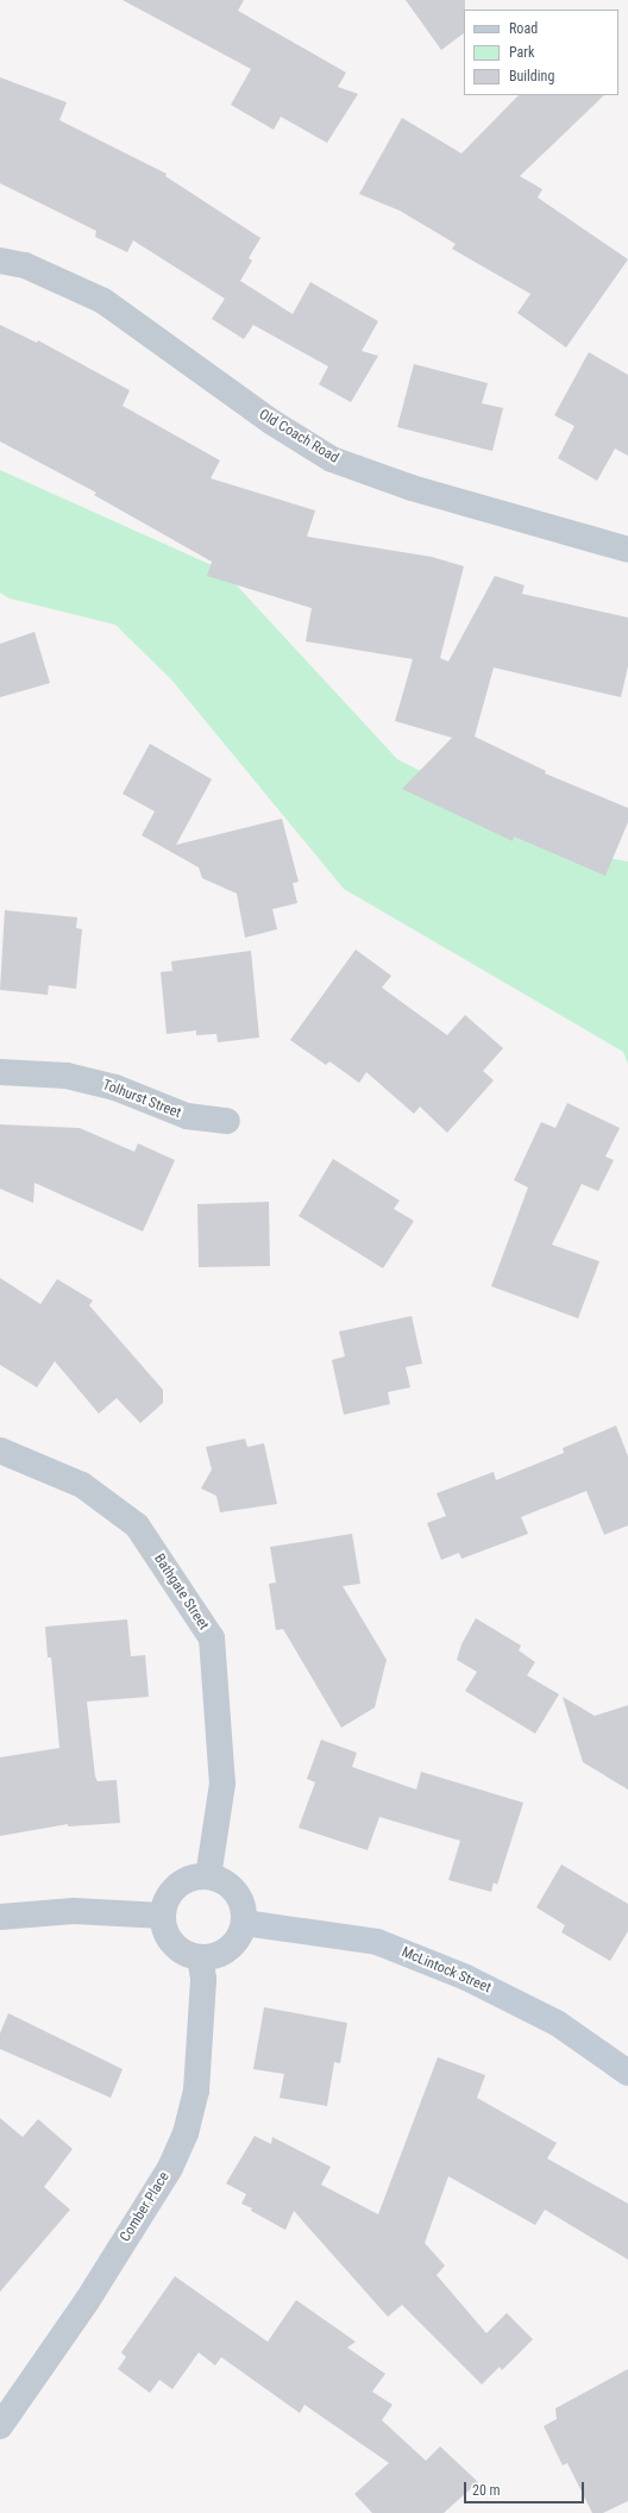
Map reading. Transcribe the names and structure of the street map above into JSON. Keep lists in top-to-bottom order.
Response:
{
  "streets": {
    "street": [
      "Old Coach Road",
      "Tolhurst Street",
      "Bathgate Street",
      "McLintock Street",
      "Comber Place"
    ]
  },
  "crossings": [
    ["Bathgate Street", "McLintock Street"],
    ["Bathgate Street", "Comber Place"],
    ["McLintock Street", "Comber Place"]
  ],
  "legend": ["Road", "Park", "Building"],
  "scale_bar": "20 m"
}
